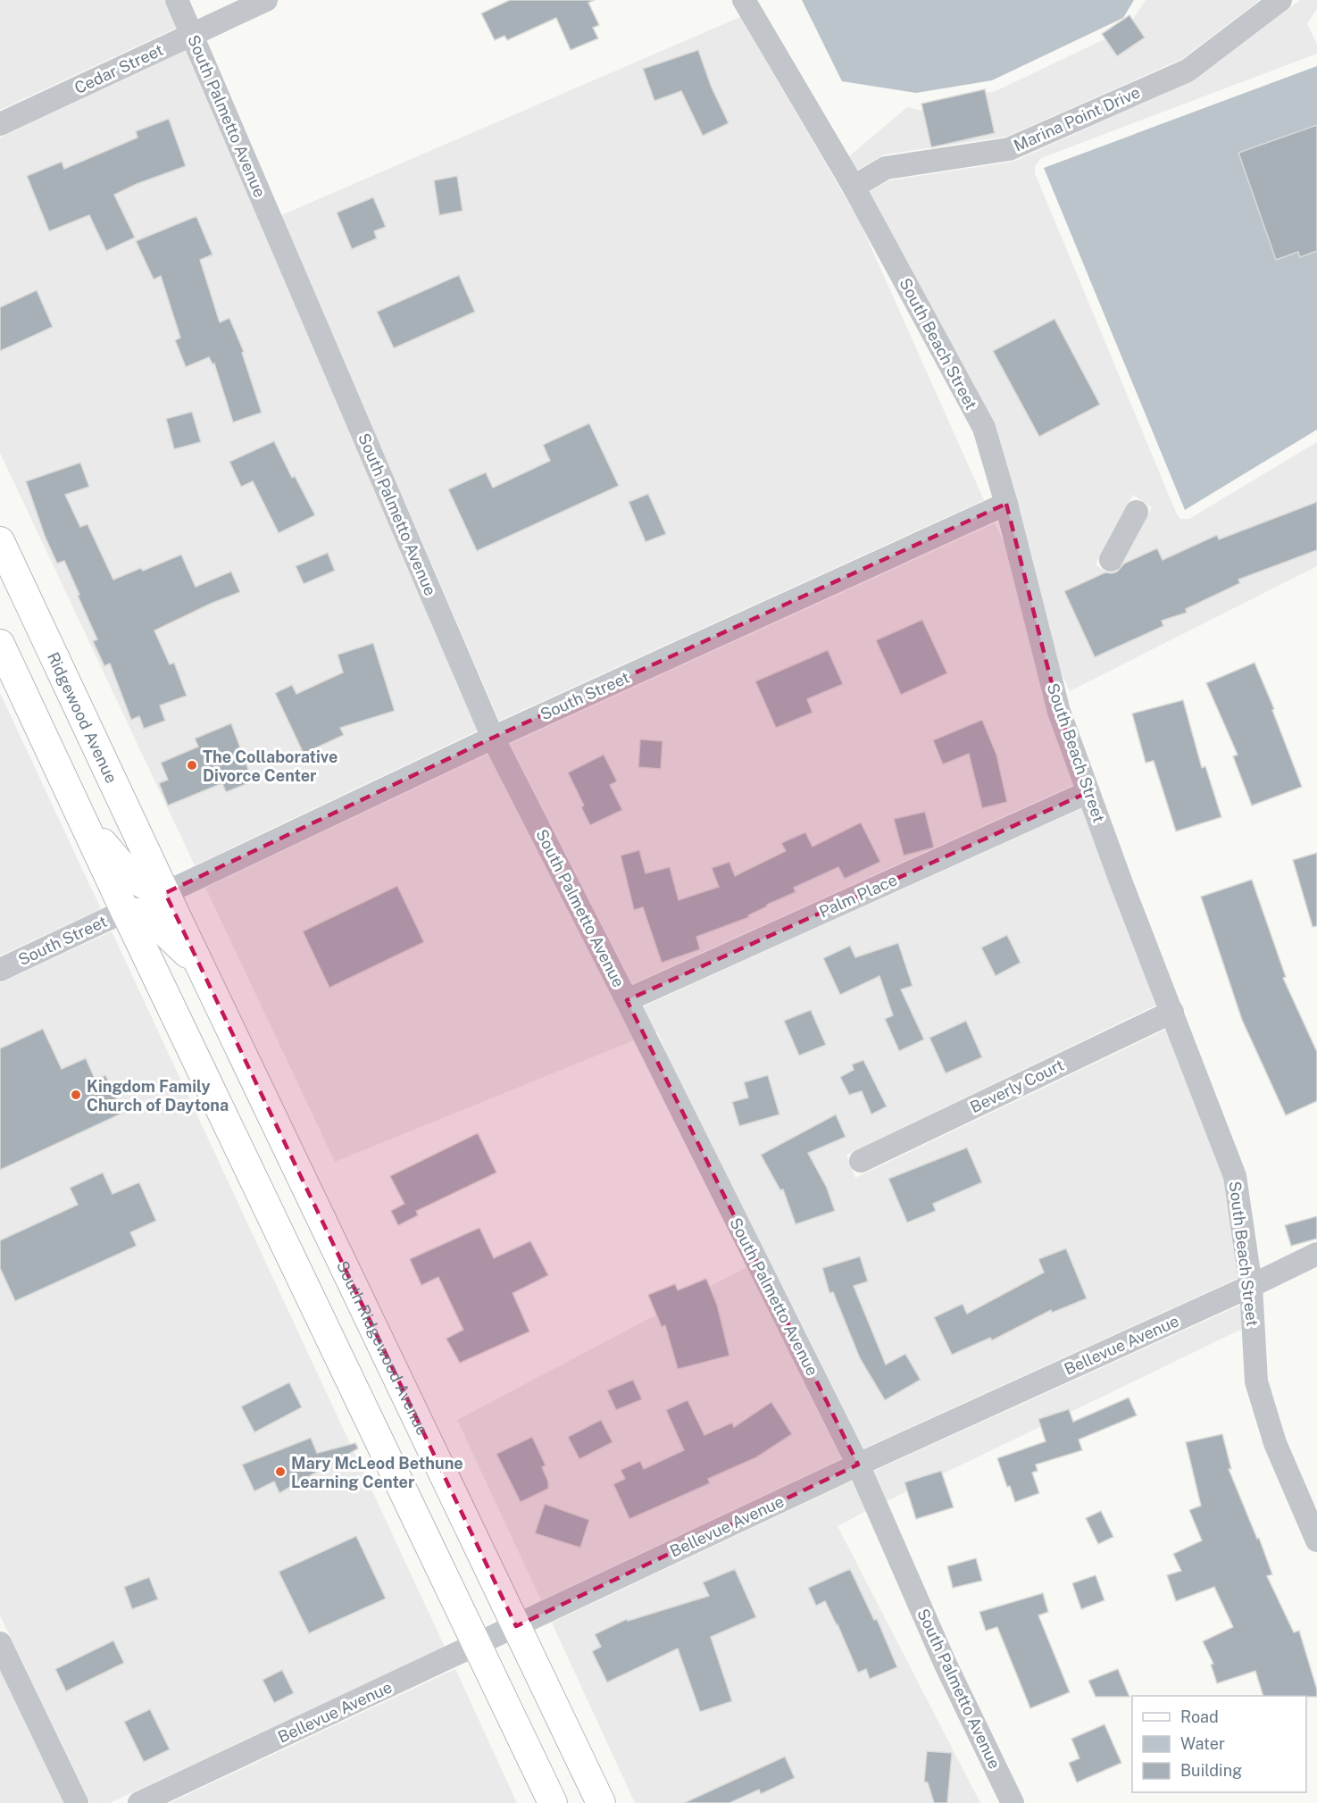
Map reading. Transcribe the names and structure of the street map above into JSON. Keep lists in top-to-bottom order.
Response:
{
  "streets": {
    "main road": ["Ridgewood Avenue", "South Ridgewood Avenue"],
    "street": [
      "Cedar Street",
      "South Palmetto Avenue",
      "Marina Point Drive",
      "South Beach Street",
      "South Street",
      "Palm Place",
      "Beverly Court",
      "Bellevue Avenue"
    ]
  },
  "crossings": [
    ["Cedar Street", "South Palmetto Avenue"],
    ["South Palmetto Avenue", "South Street"],
    ["South Palmetto Avenue", "Palm Place"],
    ["South Palmetto Avenue", "Bellevue Avenue"],
    ["Marina Point Drive", "South Beach Street"],
    ["South Beach Street", "South Street"],
    ["South Beach Street", "Palm Place"],
    ["South Beach Street", "Beverly Court"],
    ["South Beach Street", "Bellevue Avenue"],
    ["South Street", "Ridgewood Avenue"],
    ["South Street", "South Ridgewood Avenue"],
    ["Ridgewood Avenue", "South Ridgewood Avenue"],
    ["Bellevue Avenue", "South Ridgewood Avenue"]
  ],
  "places": ["The Collaborative Divorce Center", "Kingdom Family Church of Daytona", "Mary McLeod Bethune Learning Center"],
  "legend": ["Road", "Water", "Building"]
}
